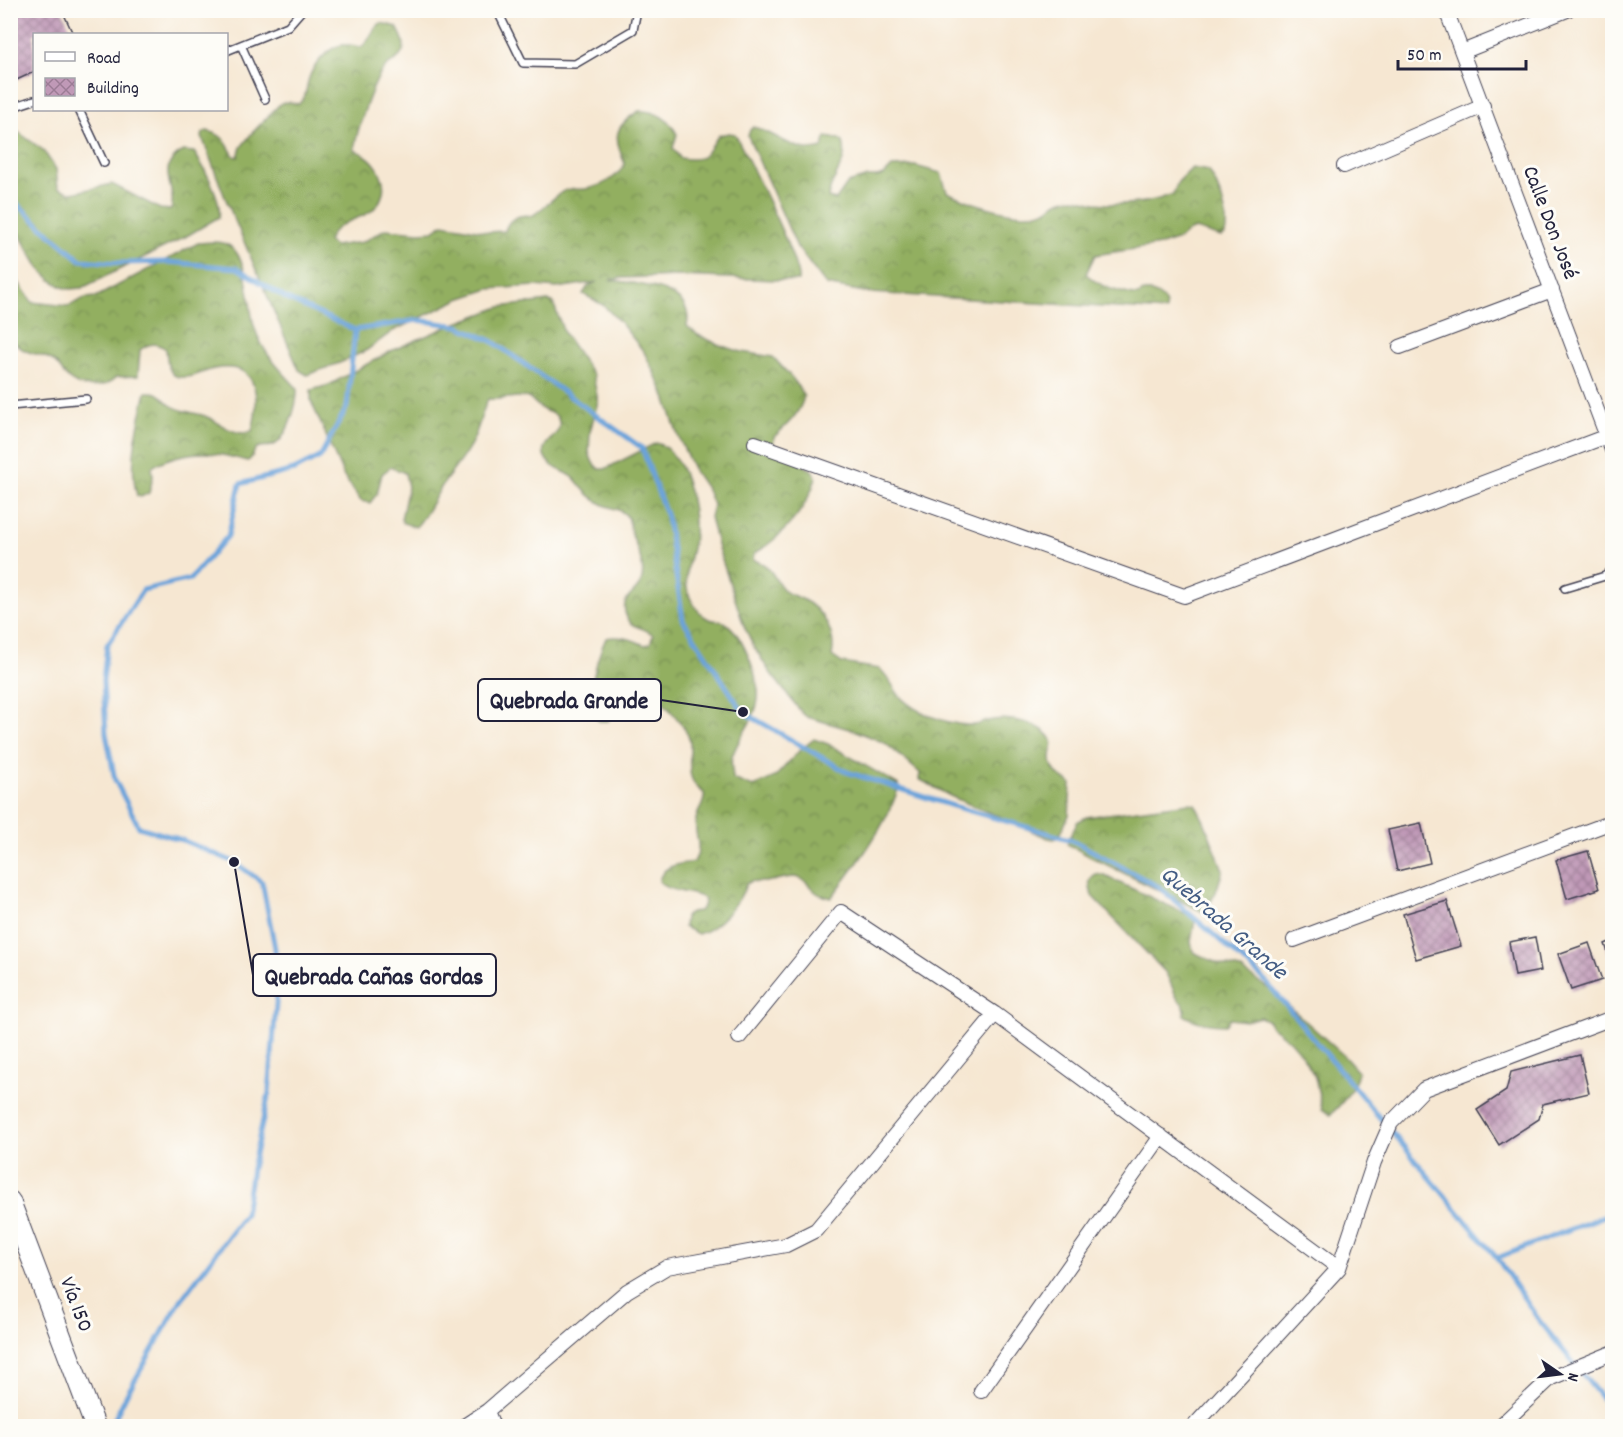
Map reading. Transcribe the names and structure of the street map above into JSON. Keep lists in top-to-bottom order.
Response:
{
  "streets": {
    "main road": ["Vía 150"],
    "street": ["Calle Don José"]
  },
  "water": ["Quebrada Grande"],
  "places": ["Quebrada Grande", "Quebrada Cañas Gordas"],
  "legend": ["Road", "Building"],
  "scale_bar": "50 m",
  "north": "right"
}
